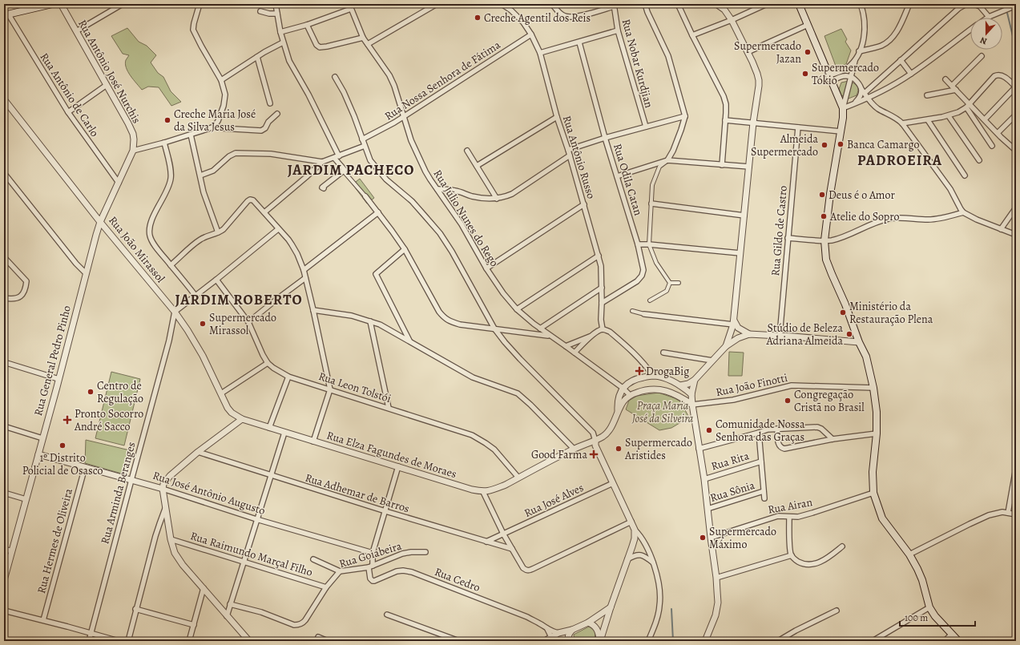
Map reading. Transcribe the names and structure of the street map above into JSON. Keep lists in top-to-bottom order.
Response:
{
  "streets": {
    "street": [
      "Rua Nobar Kurdjian",
      "Rua Antônio José Nurchis",
      "Rua Nossa Senhora de Fátima",
      "Rua Antônio de Carlo",
      "Rua Antônio Russo",
      "Rua Odila Catan",
      "Rua Júlio Nunes do Rego",
      "Rua Gildo de Castro",
      "Rua João Mirassol",
      "Rua General Pedro Pinho",
      "Rua João Finotti",
      "Rua Leon Tolstói",
      "Rua Elza Fagundes de Moraes",
      "Rua Rita",
      "Rua Sônia",
      "Rua Arminda Beranges",
      "Rua José Antônio Augusto",
      "Rua Adhemar de Barros",
      "Rua José Alves",
      "Rua Airan",
      "Rua Hermes de Oliveira",
      "Rua Raimundo Marçal Filho",
      "Rua Goiabeira",
      "Rua Cedro"
    ]
  },
  "crossings": [
    ["Rua Antônio José Nurchis", "Rua General Pedro Pinho"],
    ["Rua Nossa Senhora de Fátima", "Rua Antônio Russo"],
    ["Rua Nossa Senhora de Fátima", "Rua Júlio Nunes do Rego"],
    ["Rua Antônio de Carlo", "Rua General Pedro Pinho"],
    ["Rua Antônio Russo", "Rua Odila Catan"],
    ["Rua João Mirassol", "Rua General Pedro Pinho"],
    ["Rua João Mirassol", "Rua Elza Fagundes de Moraes"],
    ["Rua João Mirassol", "Rua Arminda Beranges"],
    ["Rua General Pedro Pinho", "Rua José Antônio Augusto"],
    ["Rua Arminda Beranges", "Rua José Antônio Augusto"],
    ["Rua José Antônio Augusto", "Rua Hermes de Oliveira"],
    ["Rua Adhemar de Barros", "Rua José Alves"],
    ["Rua Raimundo Marçal Filho", "Rua Goiabeira"],
    ["Rua Goiabeira", "Rua Cedro"]
  ],
  "districts": ["PADROEIRA", "JARDIM PACHECO", "JARDIM ROBERTO"],
  "parks": ["Praça Maria José da Silveira"],
  "places": {
    "other": [
      "Creche Agentil dos Reis",
      "Supermercado Jazan",
      "Supermercado Tókio",
      "Creche Maria José da Silva Jesus",
      "Banca Camargo",
      "Almeida Supermercado",
      "Deus é o Amor",
      "Atelie do Sopro",
      "Ministério da Restauração Plena",
      "Supermercado Mirassol",
      "Stúdio de Beleza Adriana Almeida",
      "Centro de Regulação",
      "Congregação Cristã no Brasil",
      "Comunidade Nossa Senhora das Graças",
      "1º Distrito Policial de Osasco",
      "Supermercado Aristides",
      "Supermercado Máximo"
    ],
    "health": ["DrogaBig", "Pronto Socorro André Sacco", "Good Farma"]
  },
  "scale_bar": "100 m",
  "north": "bottom"
}
